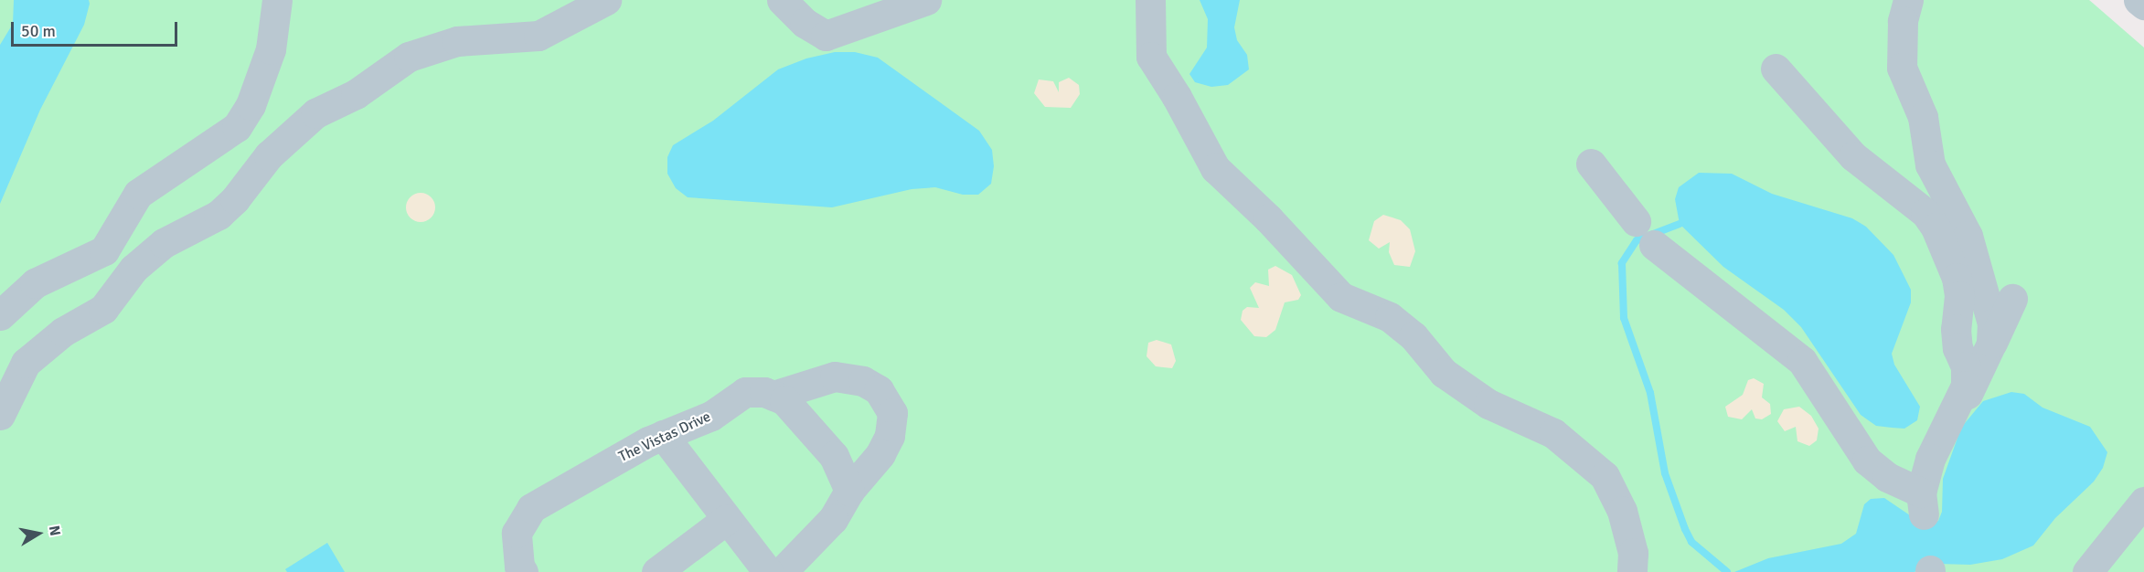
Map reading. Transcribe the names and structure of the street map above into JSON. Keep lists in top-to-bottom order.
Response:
{
  "streets": {
    "street": ["The Vistas Drive"]
  },
  "scale_bar": "50 m",
  "north": "right"
}
